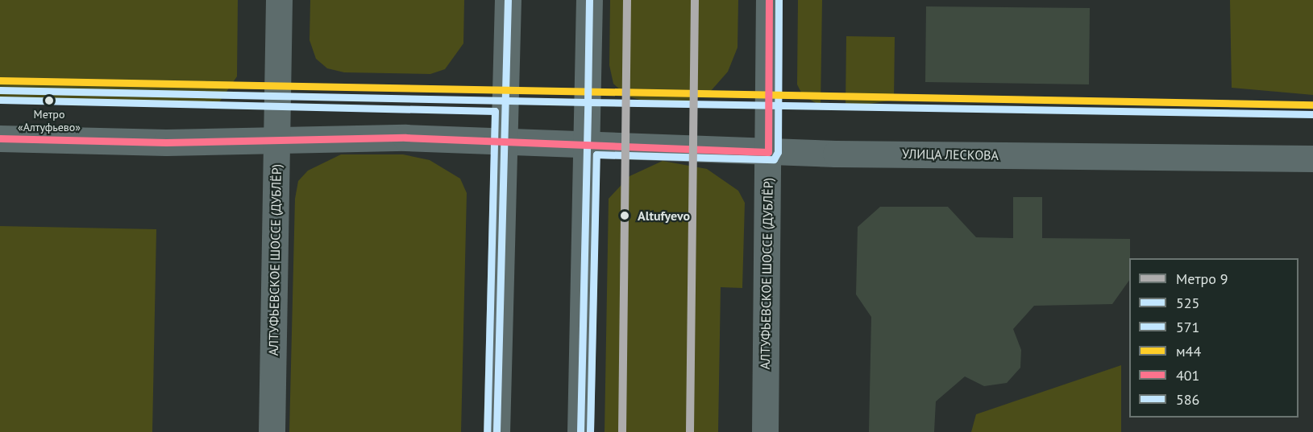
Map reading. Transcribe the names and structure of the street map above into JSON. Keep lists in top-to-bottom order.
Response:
{
  "streets": {
    "main road": ["УЛИЦА ЛЕСКОВА", "АЛТУФЬЕВСКОЕ ШОССЕ (ДУБЛЁР)"]
  },
  "crossings": [
    ["УЛИЦА ЛЕСКОВА", "АЛТУФЬЕВСКОЕ ШОССЕ (ДУБЛЁР)"]
  ],
  "places": ["Метро «Алтуфьево»", "Altufyevo"],
  "lines": [
    "metro line 9",
    "transit line 525",
    "transit line 571",
    "transit line 401",
    "transit line 586",
    "transit line м44"
  ],
  "legend": [
    "Метро 9",
    "525",
    "571",
    "м44",
    "401",
    "586"
  ]
}
